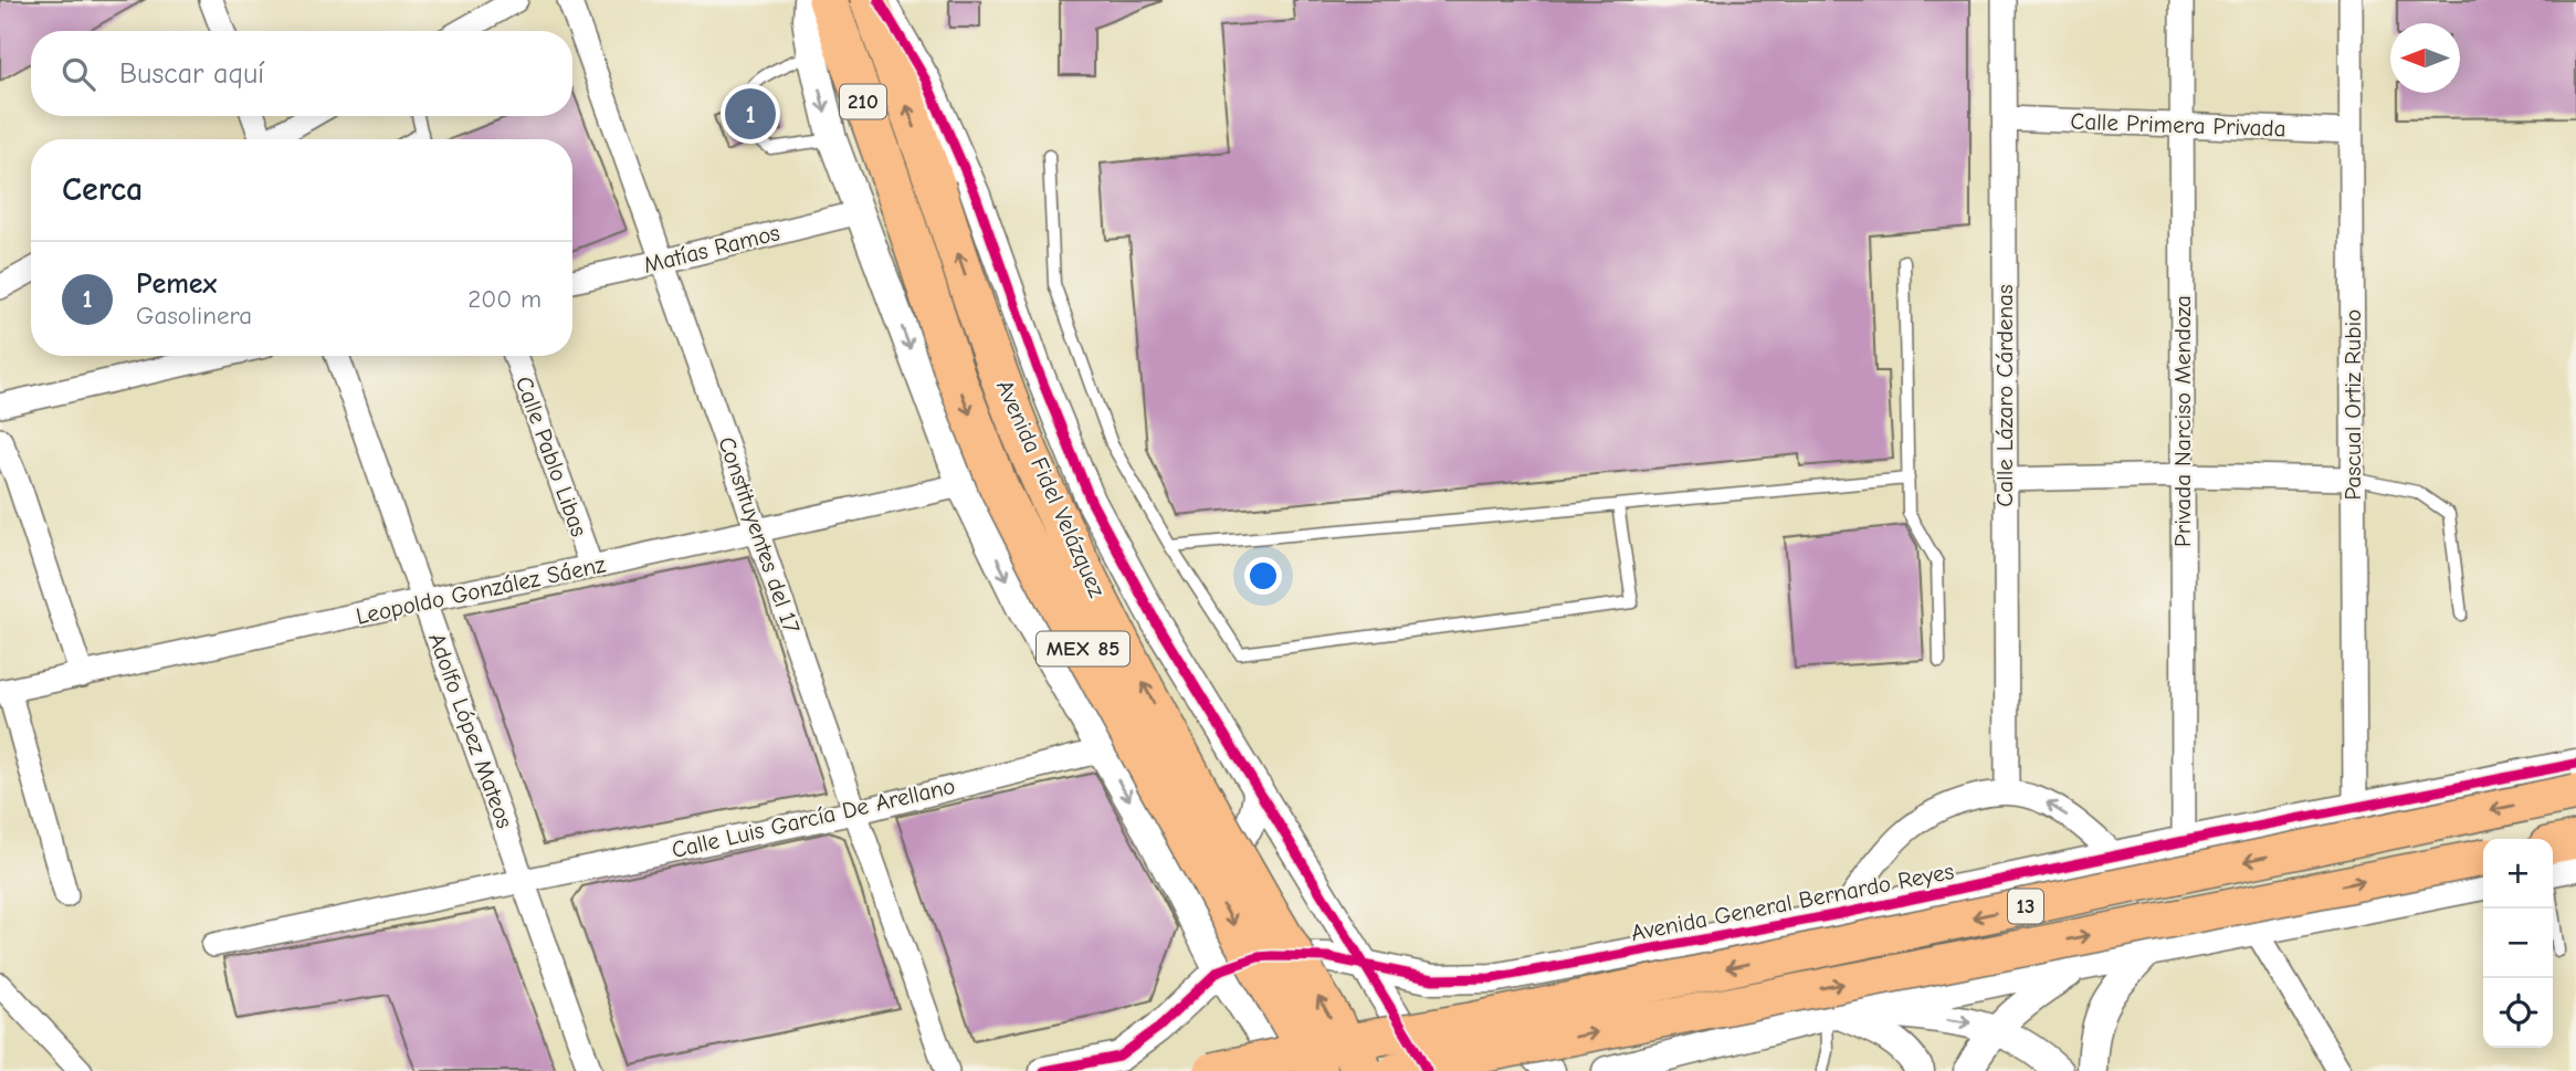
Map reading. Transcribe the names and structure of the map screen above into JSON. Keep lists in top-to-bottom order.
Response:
{
  "streets": {
    "highway": ["210", "Avenida Fidel Velázquez", "MEX 85"],
    "main road": ["13"],
    "street": [
      "Calle Primera Privada",
      "Matías Ramos",
      "Calle Lázaro Cárdenas",
      "Pascual Ortiz Rubio",
      "Privada Narciso Mendoza",
      "Calle Pablo Libas",
      "Constituyentes del 17",
      "Leopoldo González Sáenz",
      "Adolfo López Mateos",
      "Calle Luis García De Arellano",
      "Avenida General Bernardo Reyes"
    ]
  },
  "crossings": [
    ["Calle Primera Privada", "Calle Lázaro Cárdenas"],
    ["Calle Primera Privada", "Pascual Ortiz Rubio"],
    ["Calle Primera Privada", "Privada Narciso Mendoza"],
    ["Matías Ramos", "Constituyentes del 17"],
    ["Pascual Ortiz Rubio", "Avenida General Bernardo Reyes"],
    ["Privada Narciso Mendoza", "Avenida General Bernardo Reyes"],
    ["Calle Pablo Libas", "Leopoldo González Sáenz"],
    ["Constituyentes del 17", "Leopoldo González Sáenz"],
    ["Constituyentes del 17", "Calle Luis García De Arellano"],
    ["Leopoldo González Sáenz", "Adolfo López Mateos"],
    ["Adolfo López Mateos", "Calle Luis García De Arellano"]
  ],
  "north": "left",
  "page": {
    "search": "Buscar aquí",
    "pins": "1",
    "heading": "Cerca",
    "list": [
      {
        "mark": "1",
        "name": "Pemex",
        "note": "Gasolinera",
        "value": "200 m"
      }
    ],
    "map_buttons": ["+", "−"]
  }
}
